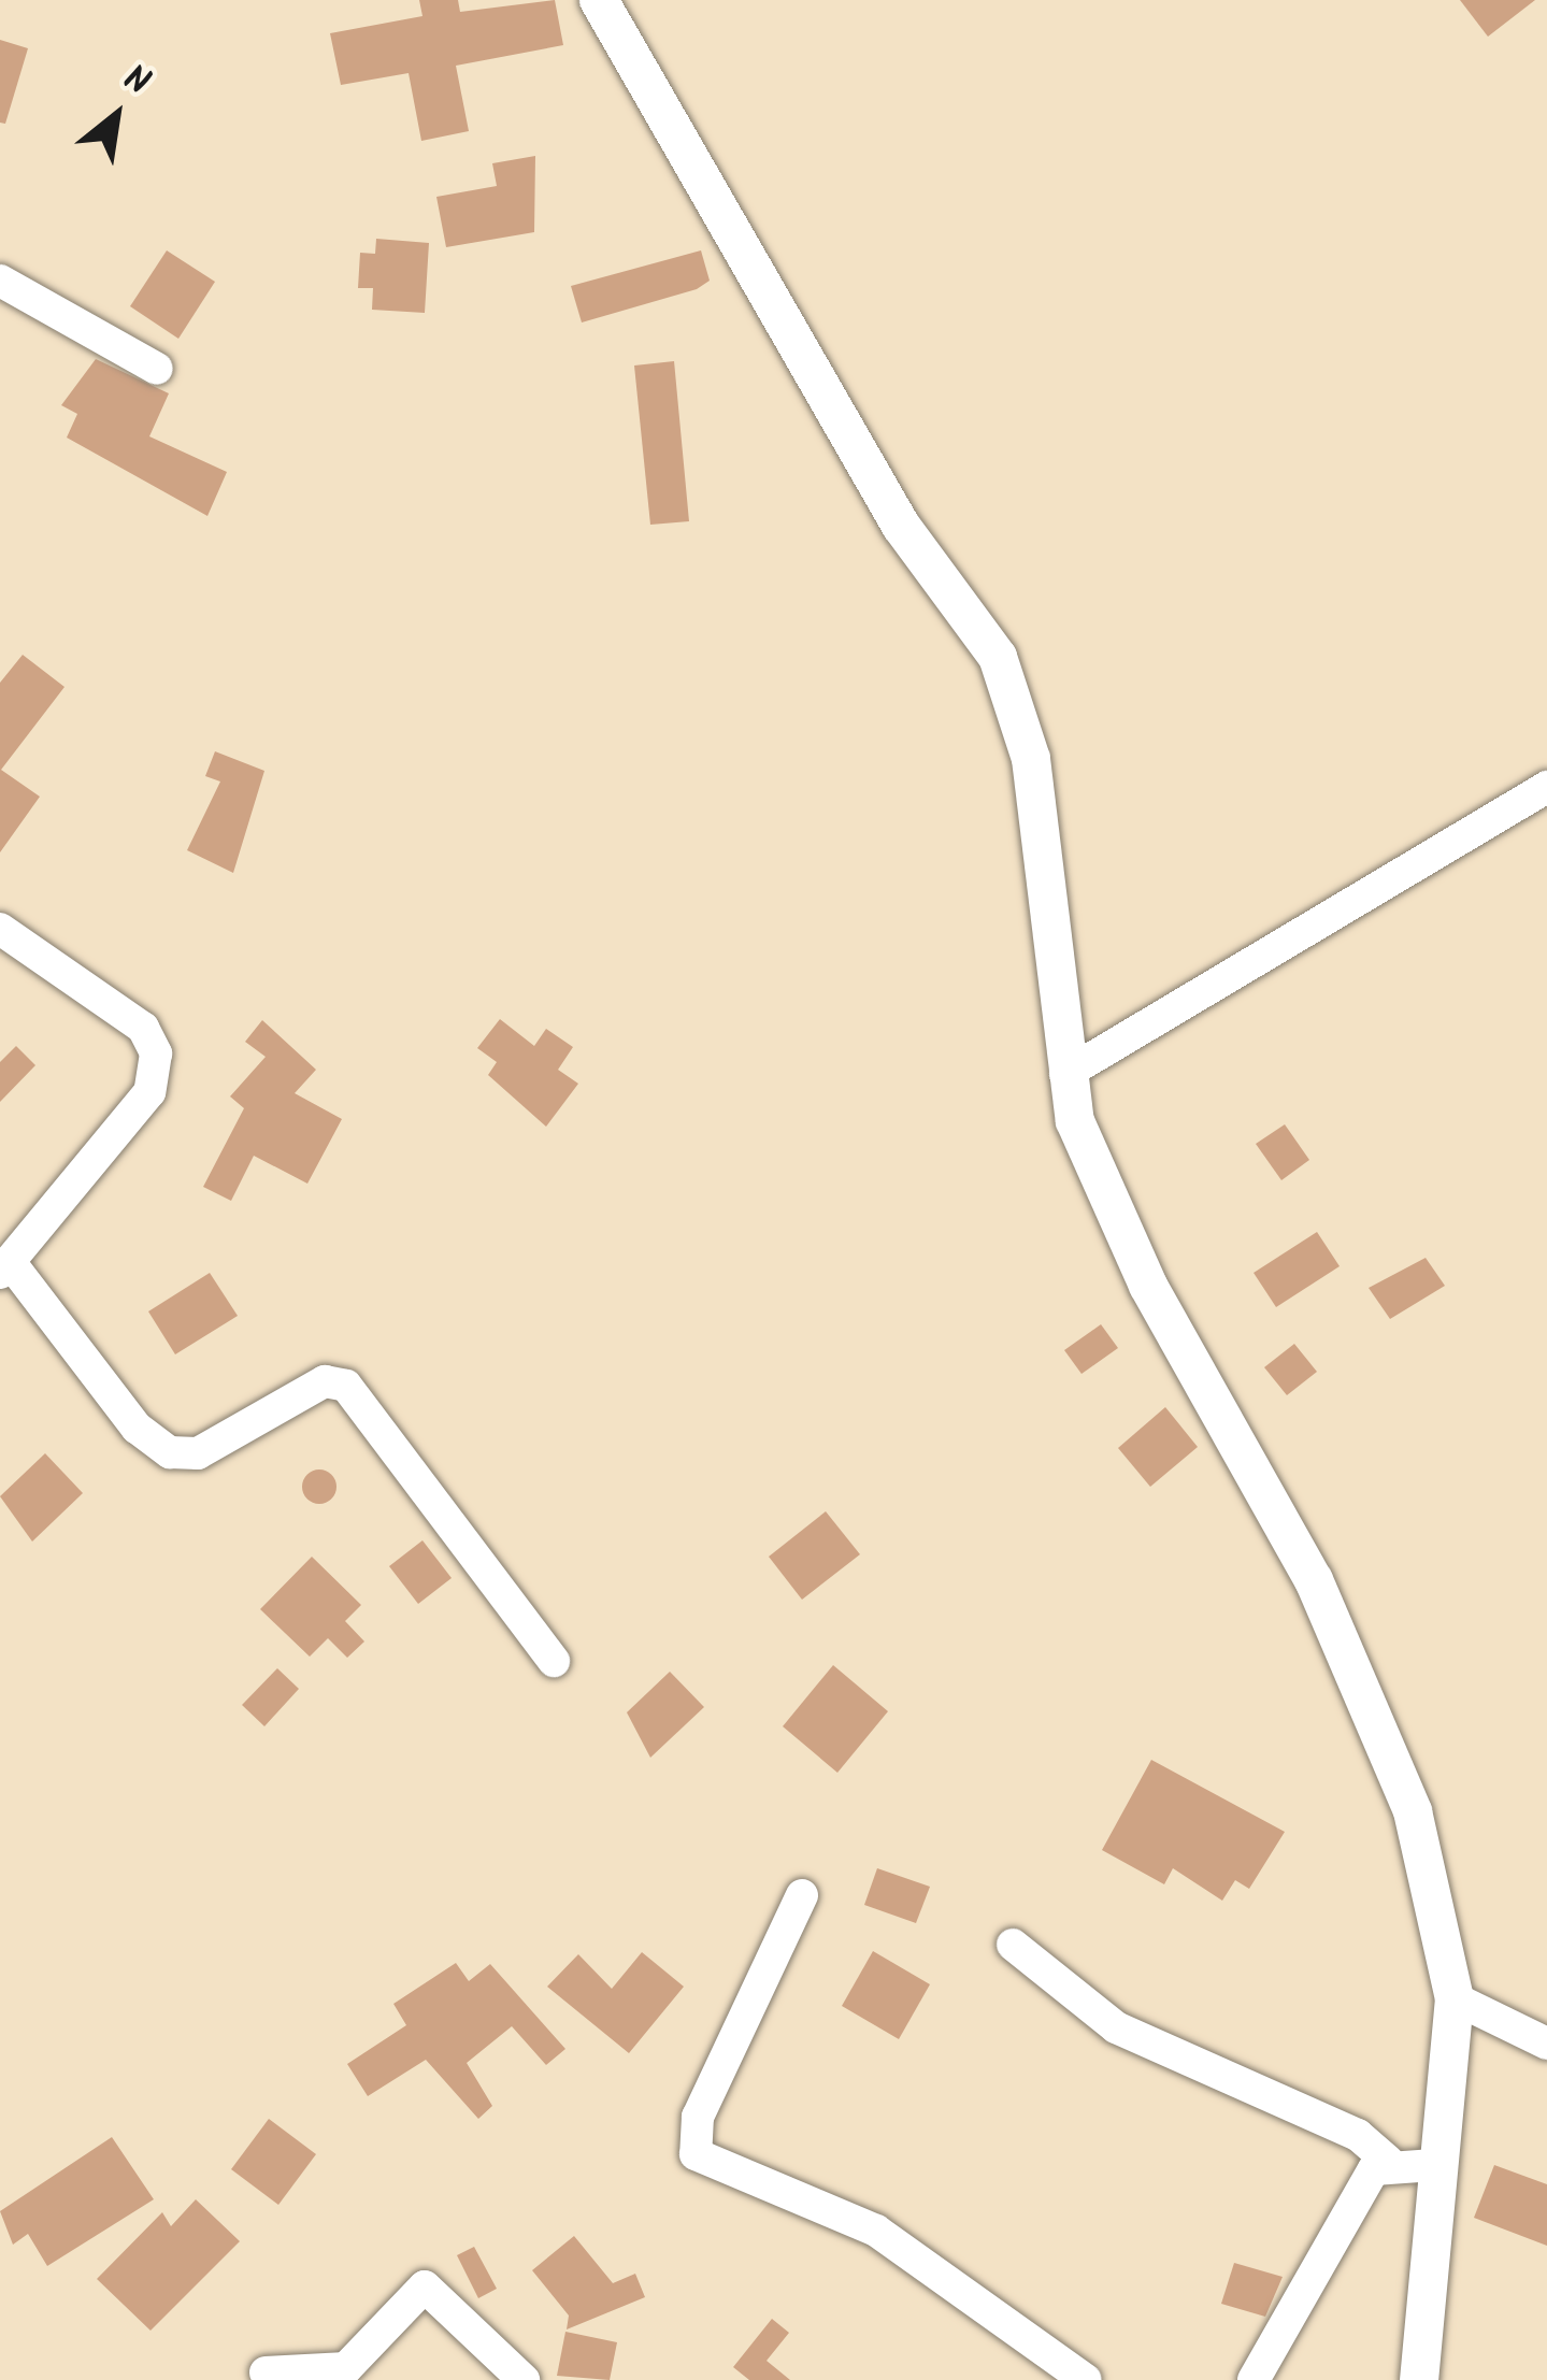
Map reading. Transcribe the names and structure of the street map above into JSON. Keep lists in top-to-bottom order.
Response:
{
  "north": "top right"
}
